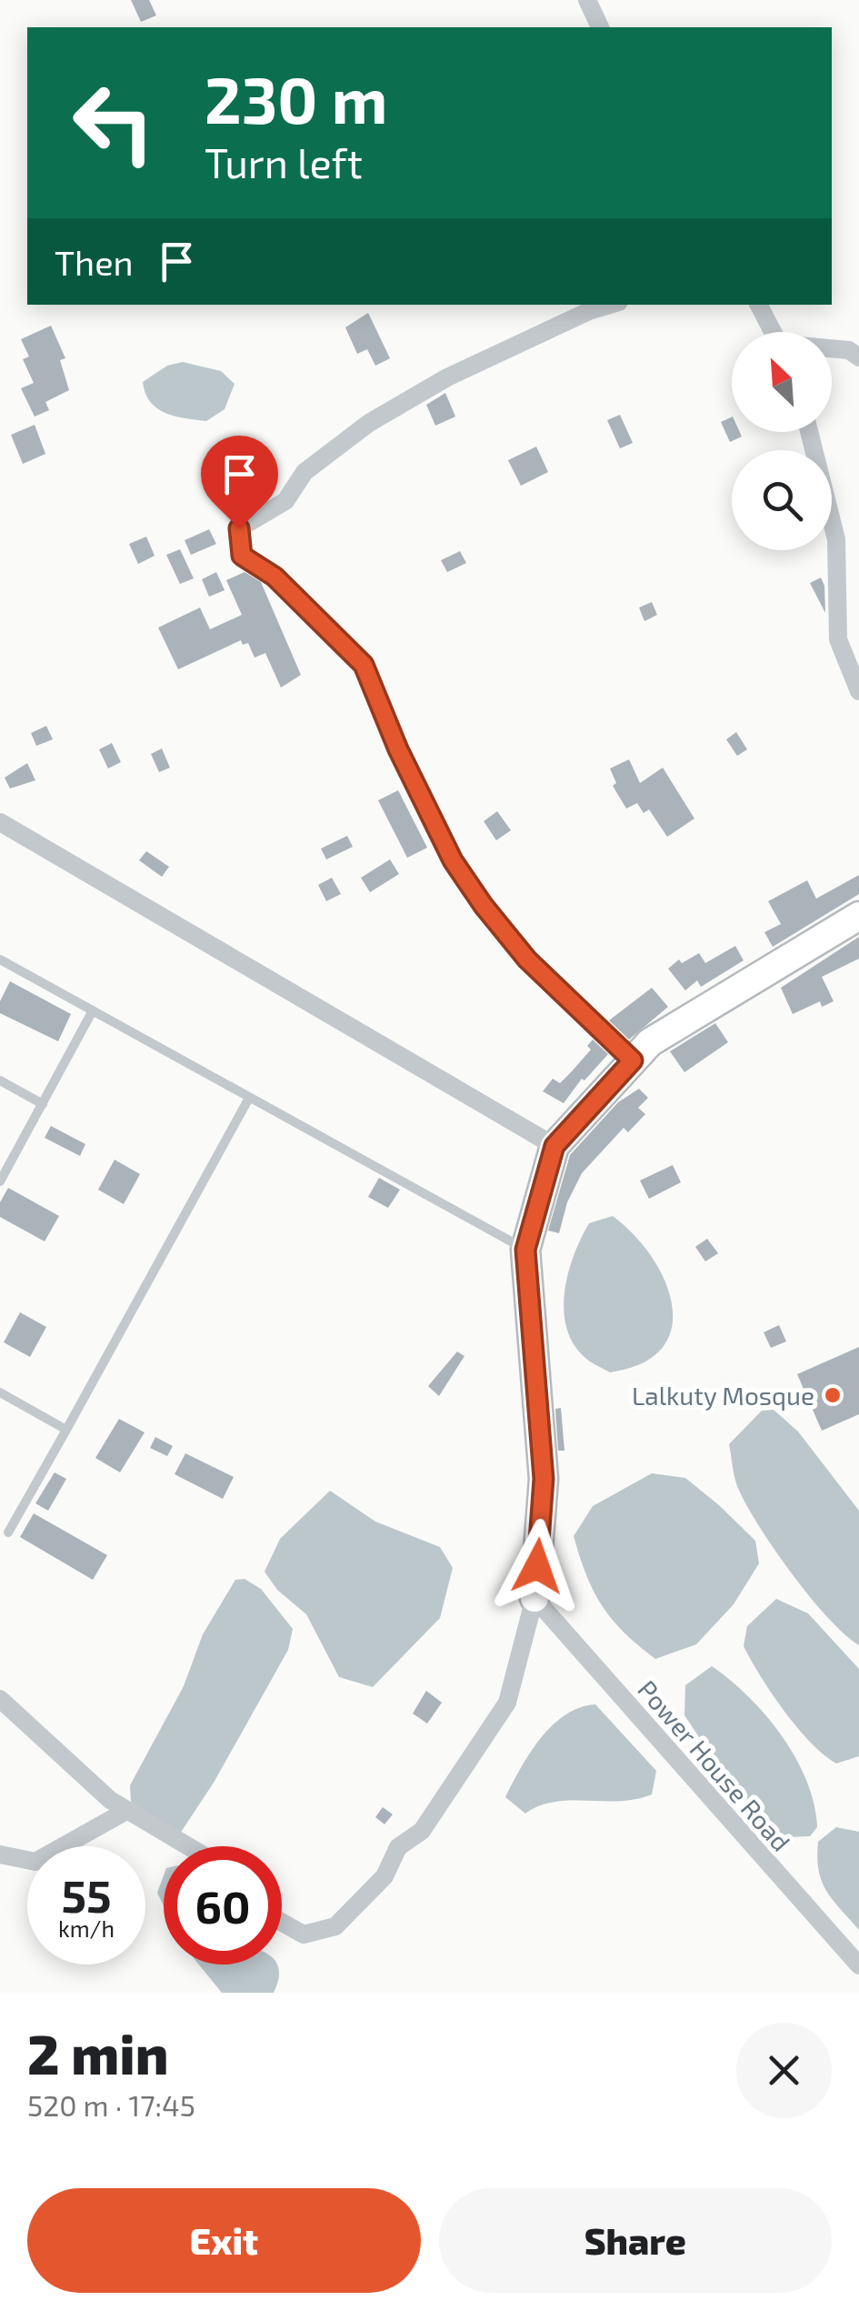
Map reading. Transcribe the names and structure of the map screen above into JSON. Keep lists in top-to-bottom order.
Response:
{
  "streets": {
    "street": ["Power House Road"]
  },
  "places": ["Lalkuty Mosque"],
  "north": "top left",
  "page": {
    "turn": ["230 m", "Turn left"],
    "then": "Then",
    "speed": "55 km/h",
    "limit": "60",
    "heading": ["2 min", "520 m · 17:45"],
    "buttons": ["Exit", "Share"]
  }
}
